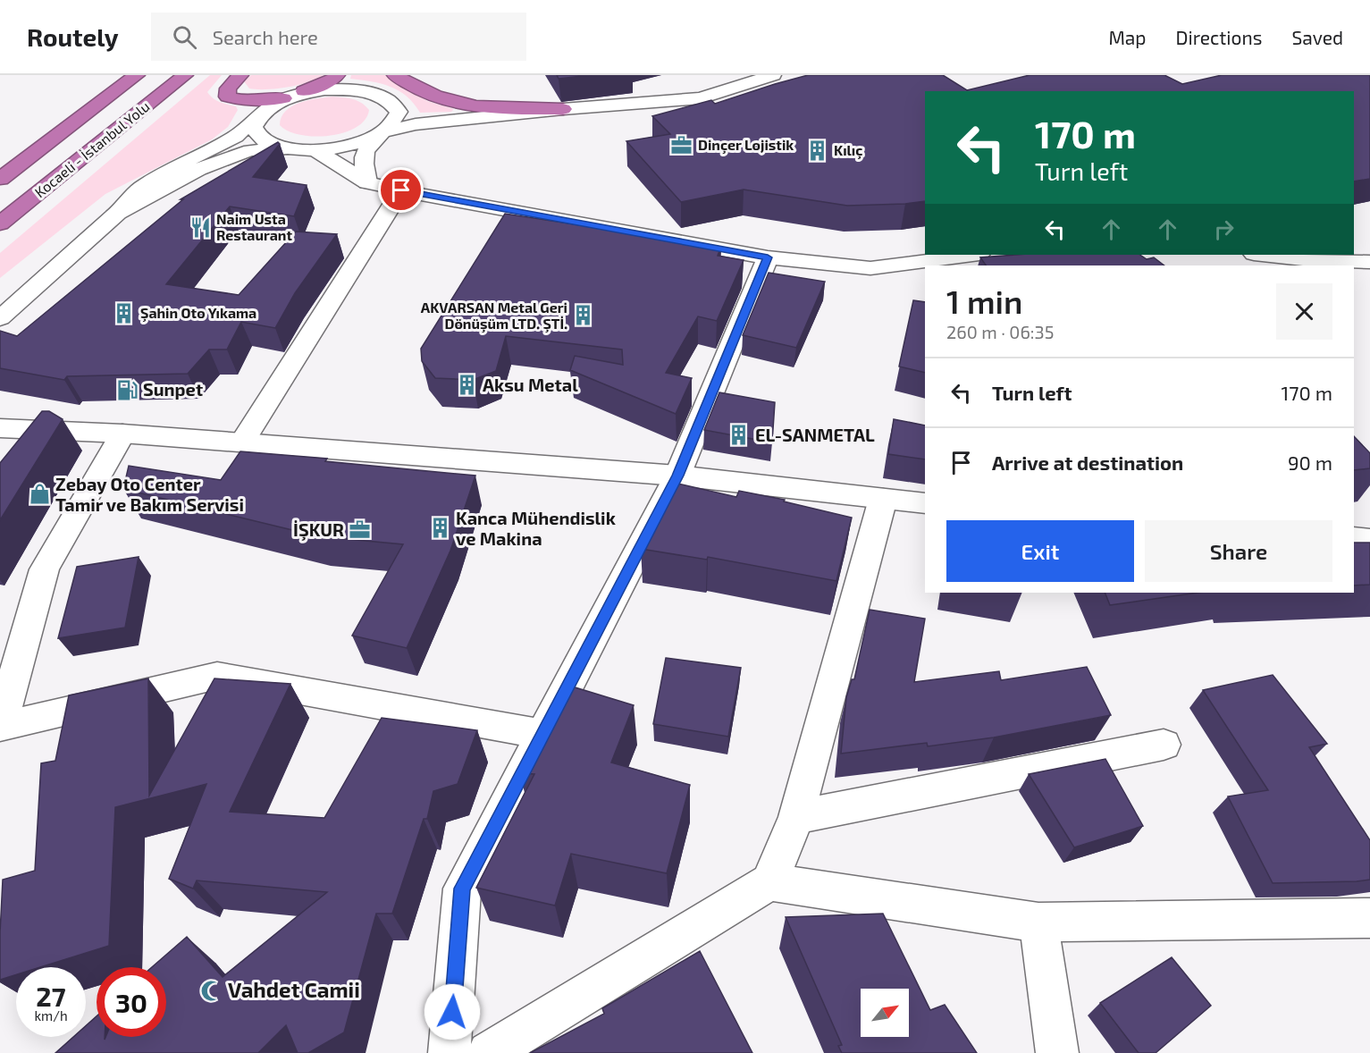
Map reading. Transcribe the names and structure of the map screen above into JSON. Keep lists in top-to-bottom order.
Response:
{
  "streets": {
    "highway": ["Kocaeli - İstanbul Yolu"]
  },
  "places": {
    "office": ["Dinçer Lojistik", "İŞKUR"],
    "building": [
      "Kılıç",
      "Şahin Oto Yıkama",
      "AKVARSAN Metal Geri Dönüşüm LTD. ŞTİ.",
      "Aksu Metal",
      "EL-SANMETAL",
      "Kanca Mühendislik ve Makina"
    ],
    "restaurant": ["Naim Usta Restaurant"],
    "fuel station": ["Sunpet"],
    "shop": ["Zebay Oto Center Tamir ve Bakım Servisi"],
    "mosque": ["Vahdet Camii"]
  },
  "north": "top right",
  "page": {
    "header": "Routely",
    "search": "Search here",
    "nav": ["Map", "Directions", "Saved"],
    "turn": ["170 m", "Turn left"],
    "heading": ["1 min", "260 m · 06:35"],
    "list": [
      {
        "name": "Turn left",
        "value": "170 m"
      },
      {
        "name": "Arrive at destination",
        "value": "90 m"
      }
    ],
    "buttons": ["Exit", "Share"],
    "speed": "27 km/h",
    "limit": "30"
  }
}
